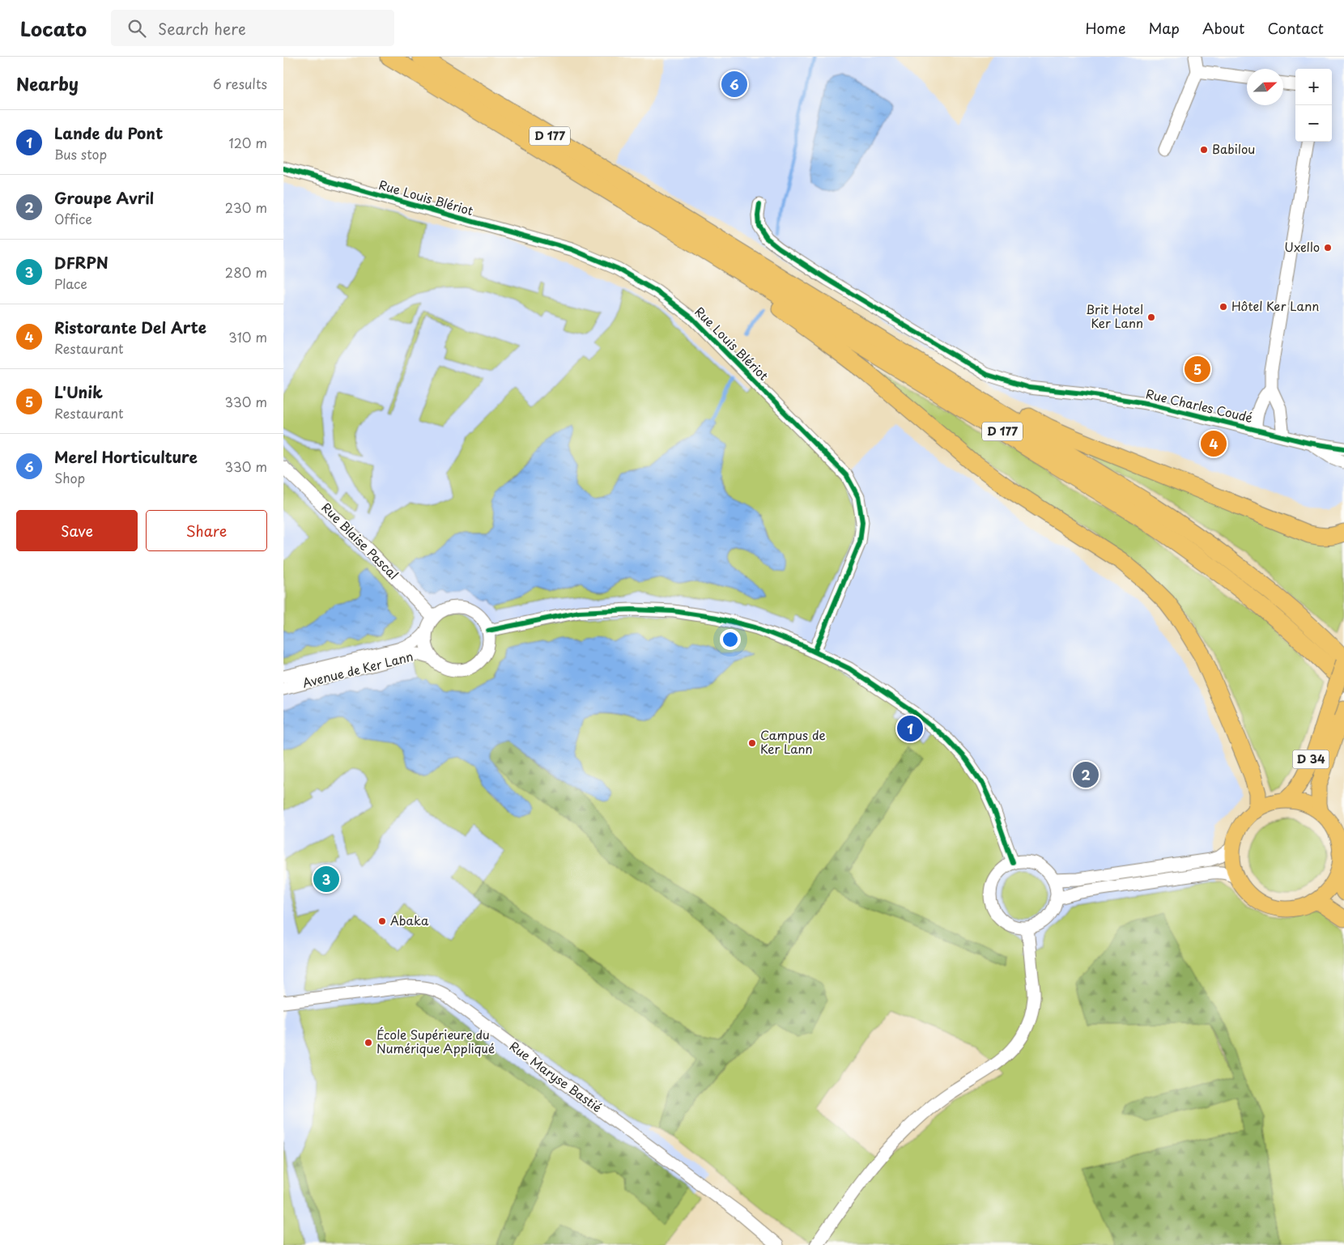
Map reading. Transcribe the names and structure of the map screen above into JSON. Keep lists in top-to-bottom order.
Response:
{
  "streets": {
    "highway": ["D 177"],
    "main road": ["D 34"],
    "street": [
      "Rue Louis Blériot",
      "Rue Charles Coudé",
      "Rue Blaise Pascal",
      "Avenue de Ker Lann",
      "Rue Maryse Bastié"
    ]
  },
  "crossings": [
    ["D 177", "D 34"],
    ["Rue Blaise Pascal", "Avenue de Ker Lann"]
  ],
  "places": [
    "Babilou",
    "Uxello",
    "Hôtel Ker Lann",
    "Brit Hotel Ker Lann",
    "Campus de Ker Lann",
    "Abaka",
    "École Supérieure du Numérique Appliqué"
  ],
  "north": "right",
  "page": {
    "header": "Locato",
    "search": "Search here",
    "nav": [
      "Home",
      "Map",
      "About",
      "Contact"
    ],
    "heading": ["Nearby", "6 results"],
    "map_buttons": ["+", "−"],
    "pins": [
      "6",
      "5",
      "4",
      "1",
      "2",
      "3"
    ],
    "list": [
      {
        "mark": "1",
        "name": "Lande du Pont",
        "note": "Bus stop",
        "value": "120 m"
      },
      {
        "mark": "2",
        "name": "Groupe Avril",
        "note": "Office",
        "value": "230 m"
      },
      {
        "mark": "3",
        "name": "DFRPN",
        "note": "Place",
        "value": "280 m"
      },
      {
        "mark": "4",
        "name": "Ristorante Del Arte",
        "note": "Restaurant",
        "value": "310 m"
      },
      {
        "mark": "5",
        "name": "L'Unik",
        "note": "Restaurant",
        "value": "330 m"
      },
      {
        "mark": "6",
        "name": "Merel Horticulture",
        "note": "Shop",
        "value": "330 m"
      }
    ],
    "buttons": ["Save", "Share"]
  }
}
